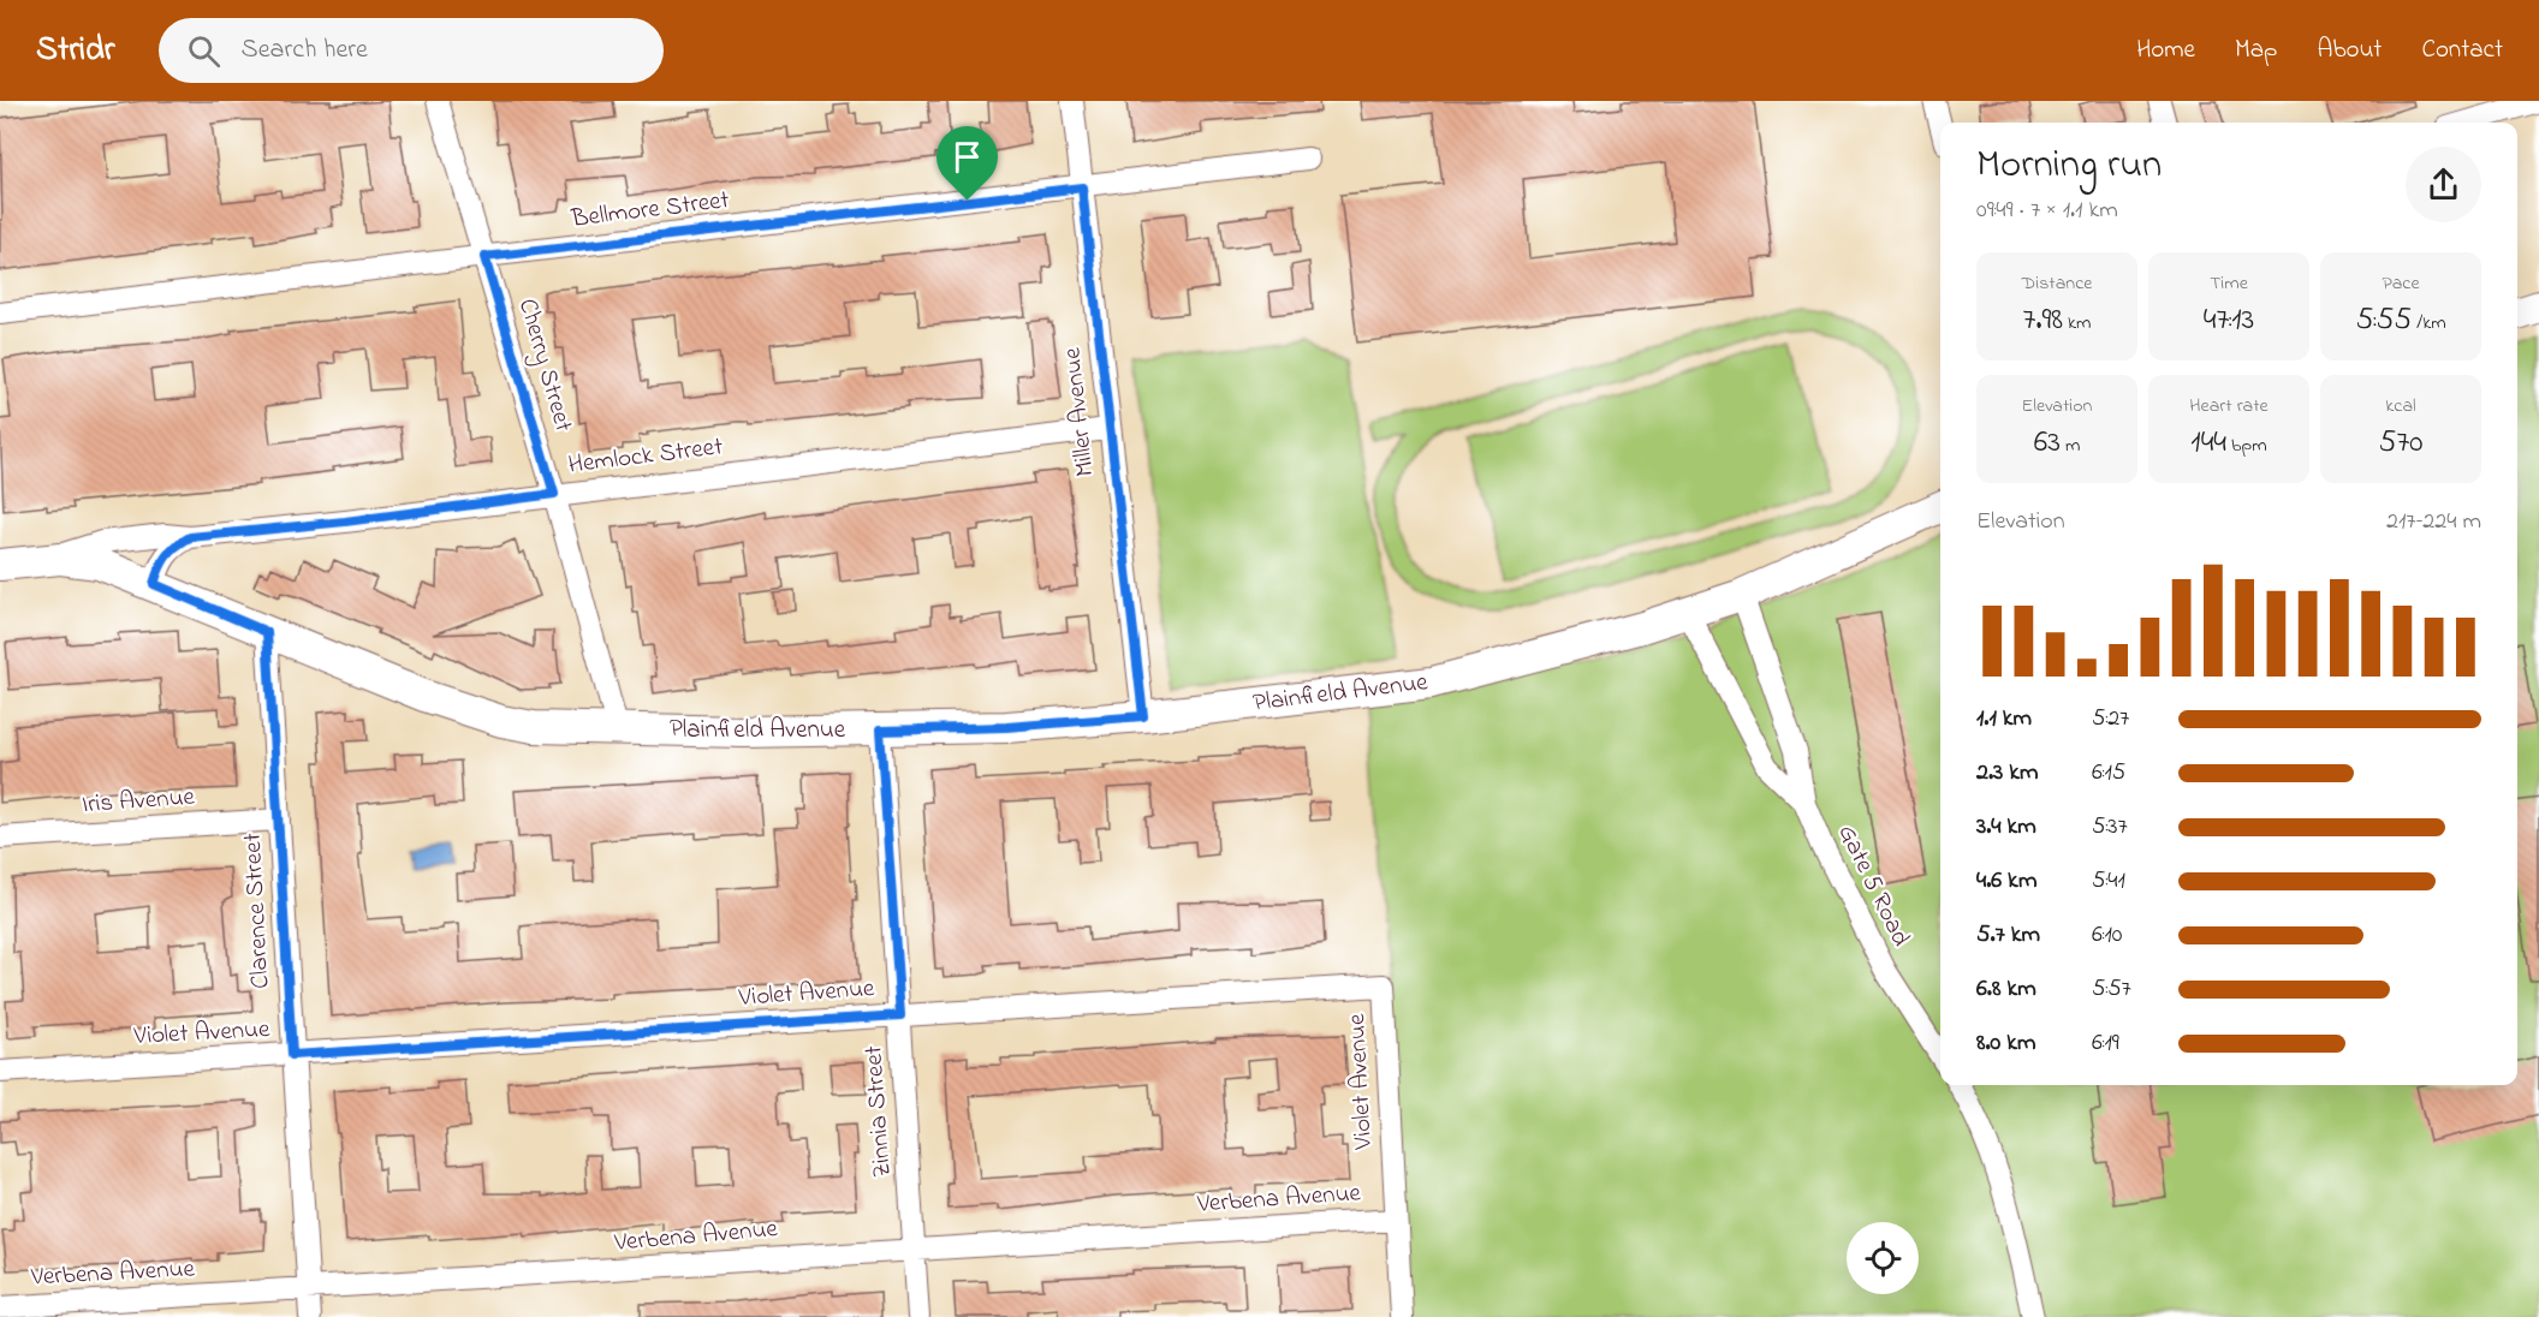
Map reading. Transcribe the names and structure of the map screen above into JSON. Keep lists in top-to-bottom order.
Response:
{
  "streets": {
    "main road": ["Plainfield Avenue"],
    "street": [
      "Bellmore Street",
      "Cherry Street",
      "Miller Avenue",
      "Hemlock Street",
      "Iris Avenue",
      "Gate 5 Road",
      "Clarence Street",
      "Violet Avenue",
      "Zinnia Street",
      "Verbena Avenue"
    ]
  },
  "crossings": [
    ["Bellmore Street", "Cherry Street"],
    ["Bellmore Street", "Miller Avenue"],
    ["Cherry Street", "Hemlock Street"],
    ["Cherry Street", "Plainfield Avenue"],
    ["Miller Avenue", "Hemlock Street"],
    ["Miller Avenue", "Plainfield Avenue"],
    ["Hemlock Street", "Plainfield Avenue"],
    ["Plainfield Avenue", "Gate 5 Road"],
    ["Plainfield Avenue", "Clarence Street"],
    ["Plainfield Avenue", "Zinnia Street"],
    ["Iris Avenue", "Clarence Street"],
    ["Clarence Street", "Violet Avenue"],
    ["Clarence Street", "Verbena Avenue"],
    ["Violet Avenue", "Zinnia Street"],
    ["Violet Avenue", "Verbena Avenue"],
    ["Zinnia Street", "Verbena Avenue"]
  ],
  "page": {
    "header": "Stridr",
    "search": "Search here",
    "nav": [
      "Home",
      "Map",
      "About",
      "Contact"
    ],
    "heading": ["Morning run", "09:49 · 7 × 1.1 km"],
    "stats": [
      ["Distance", "7.98 km"],
      ["Time", "47:13"],
      ["Pace", "5:55 /km"],
      ["Elevation", "63 m"],
      ["Heart rate", "144 bpm"],
      ["kcal", "570"]
    ],
    "chart": ["Elevation", "217–224 m"],
    "list": [
      {
        "name": "1.1 km",
        "note": "5:27"
      },
      {
        "name": "2.3 km",
        "note": "6:15"
      },
      {
        "name": "3.4 km",
        "note": "5:37"
      },
      {
        "name": "4.6 km",
        "note": "5:41"
      },
      {
        "name": "5.7 km",
        "note": "6:10"
      },
      {
        "name": "6.8 km",
        "note": "5:57"
      },
      {
        "name": "8.0 km",
        "note": "6:19"
      }
    ]
  }
}
